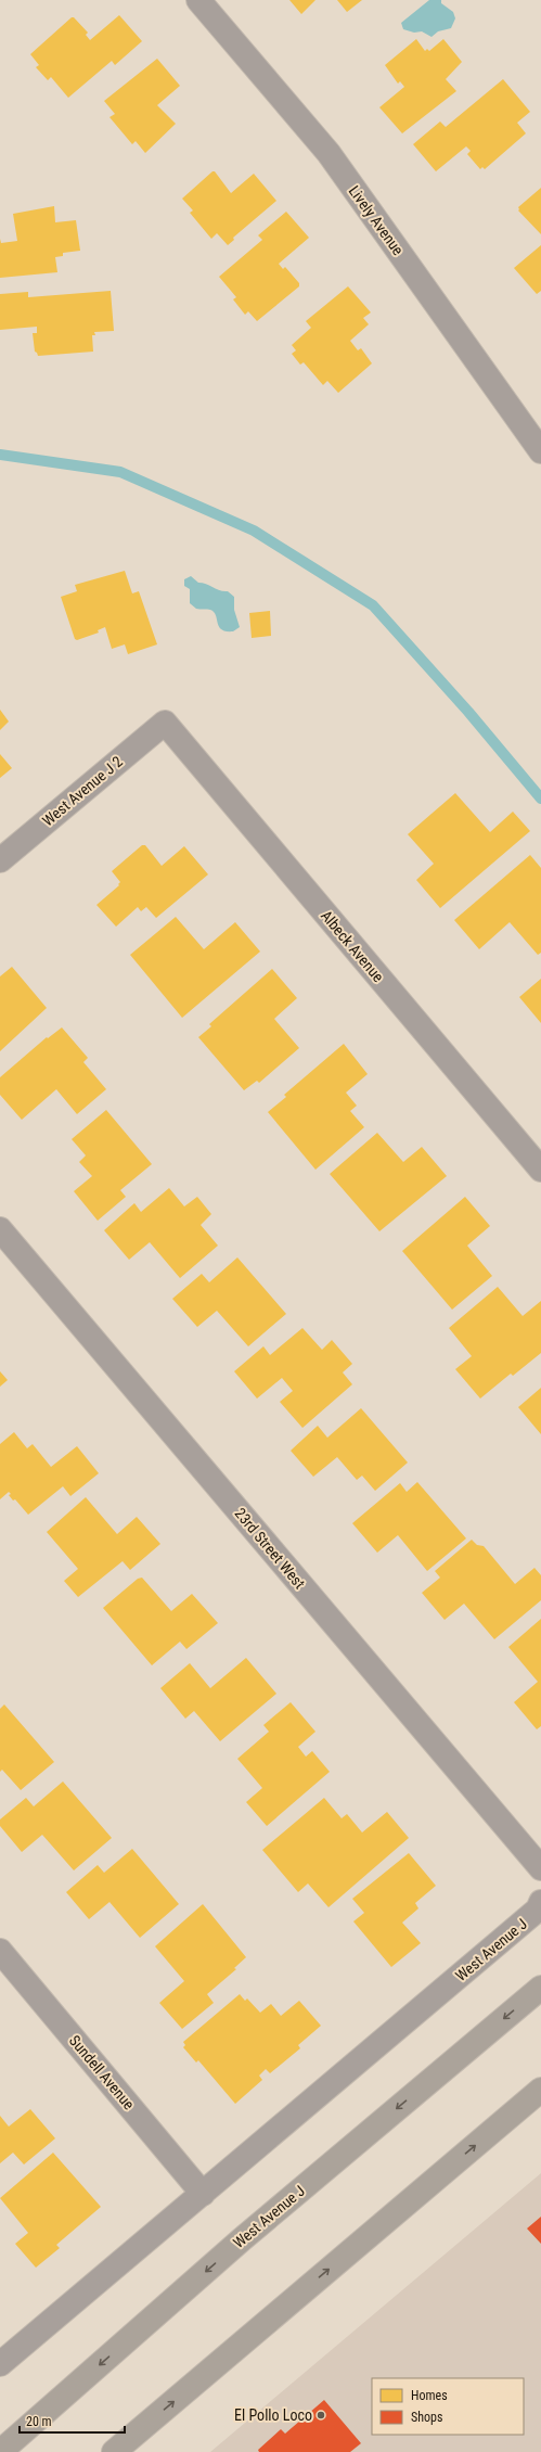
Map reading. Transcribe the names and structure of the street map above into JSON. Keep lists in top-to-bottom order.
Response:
{
  "streets": {
    "main road": ["West Avenue J"],
    "street": [
      "Lively Avenue",
      "West Avenue J 2",
      "Albeck Avenue",
      "23rd Street West",
      "Sundell Avenue"
    ]
  },
  "crossings": [
    ["West Avenue J 2", "Albeck Avenue"],
    ["West Avenue J", "Sundell Avenue"]
  ],
  "places": ["El Pollo Loco"],
  "legend": ["Homes", "Shops"],
  "scale_bar": "20 m"
}
